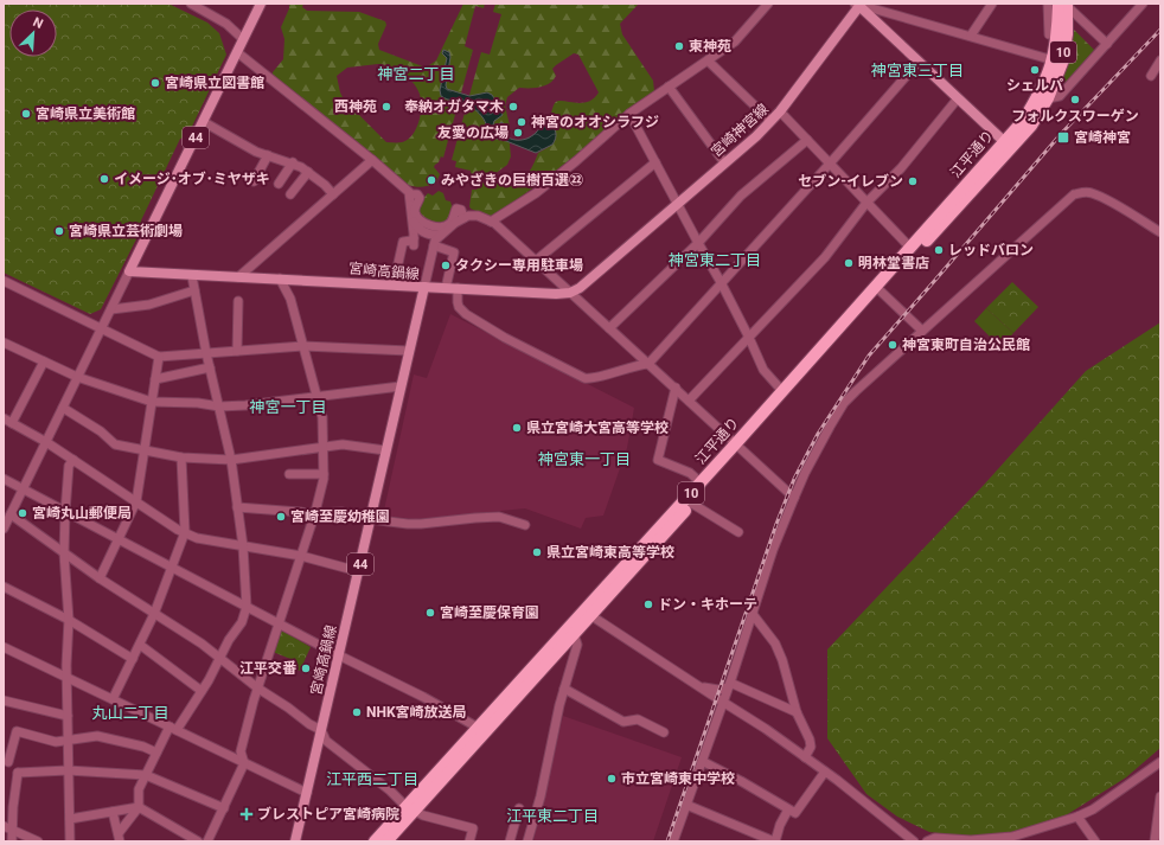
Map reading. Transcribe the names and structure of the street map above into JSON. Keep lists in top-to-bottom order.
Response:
{
  "streets": {
    "highway": ["10", "江平通り"],
    "main road": ["宮崎神宮線", "44", "宮崎高鍋線"]
  },
  "crossings": [
    ["10", "江平通り"],
    ["44", "宮崎高鍋線"]
  ],
  "districts": [
    "神宮東三丁目",
    "神宮二丁目",
    "神宮東二丁目",
    "神宮一丁目",
    "神宮東一丁目",
    "丸山二丁目",
    "江平西二丁目",
    "江平東二丁目"
  ],
  "places": {
    "other": [
      "東神苑",
      "シェルパ",
      "宮崎県立図書館",
      "フォルクスワーゲン",
      "西神苑",
      "奉納オガタマ木",
      "宮崎県立美術館",
      "神宮のオオシラフジ",
      "友愛の広場",
      "イメージ･オブ･ミヤザキ",
      "みやざきの巨樹百選㉒",
      "セブン-イレブン",
      "宮崎県立芸術劇場",
      "レッドバロン",
      "明林堂書店",
      "タクシー専用駐車場",
      "神宮東町自治公民館",
      "県立宮崎大宮高等学校",
      "宮崎丸山郵便局",
      "宮崎至慶幼稚園",
      "県立宮崎東高等学校",
      "ドン・キホーテ",
      "宮崎至慶保育園",
      "江平交番",
      "NHK宮崎放送局",
      "市立宮崎東中学校"
    ],
    "transit": ["宮崎神宮"],
    "health": ["ブレストピア宮崎病院"]
  },
  "north": "top right"
}
